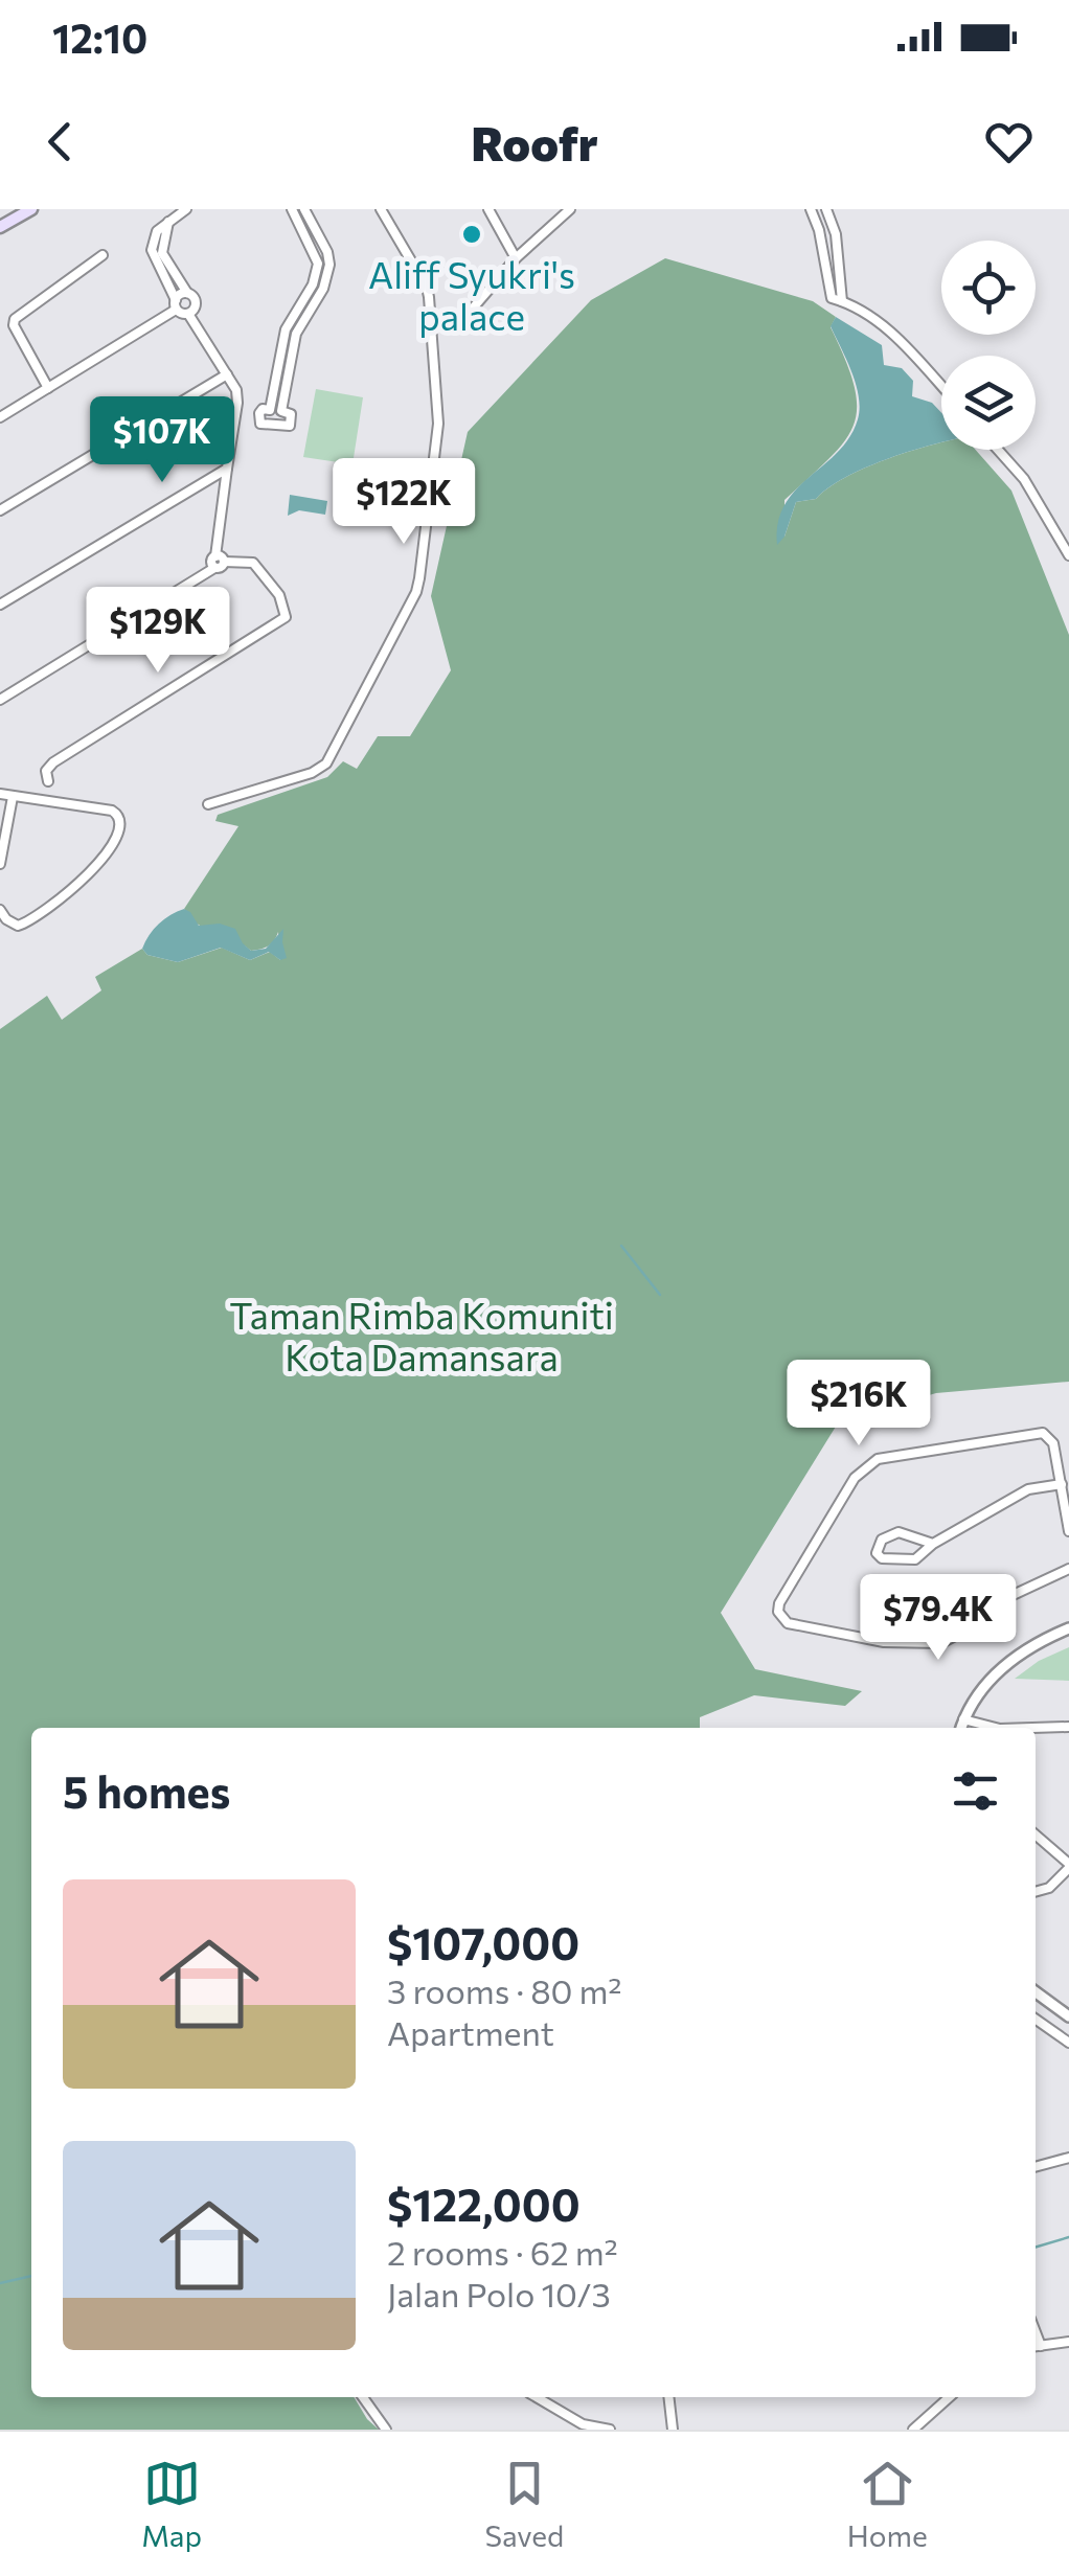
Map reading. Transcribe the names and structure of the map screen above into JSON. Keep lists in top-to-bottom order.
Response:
{
  "parks": ["Taman Rimba Komuniti Kota Damansara"],
  "places": ["Aliff Syukri's palace"],
  "page": {
    "status": "12:10",
    "header": "Roofr",
    "price": [
      "$107K",
      "$122K",
      "$129K",
      "$216K",
      "$79.4K"
    ],
    "heading": "5 homes",
    "list": [
      {
        "name": "$107,000",
        "note": "3 rooms · 80 m² · Apartment"
      },
      {
        "name": "$122,000",
        "note": "2 rooms · 62 m² · Jalan Polo 10/3"
      }
    ],
    "tabs": ["Map", "Saved", "Home"]
  }
}
